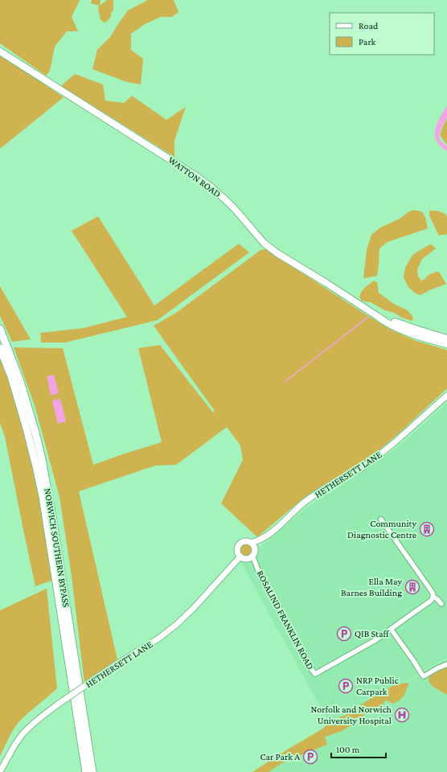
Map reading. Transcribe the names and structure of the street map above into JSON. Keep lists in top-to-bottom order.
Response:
{
  "streets": {
    "highway": ["NORWICH SOUTHERN BYPASS"],
    "main road": ["WATTON ROAD"],
    "street": ["HETHERSETT LANE", "ROSALIND FRANKLIN ROAD"]
  },
  "crossings": [
    ["HETHERSETT LANE", "ROSALIND FRANKLIN ROAD"]
  ],
  "places": {
    "building": ["Community Diagnostic Centre", "Ella May Barnes Building"],
    "parking": ["QIB Staff", "NRP Public Carpark", "Car Park A"],
    "hospital": ["Norfolk and Norwich University Hospital"]
  },
  "legend": ["Road", "Park"],
  "scale_bar": "100 m"
}
